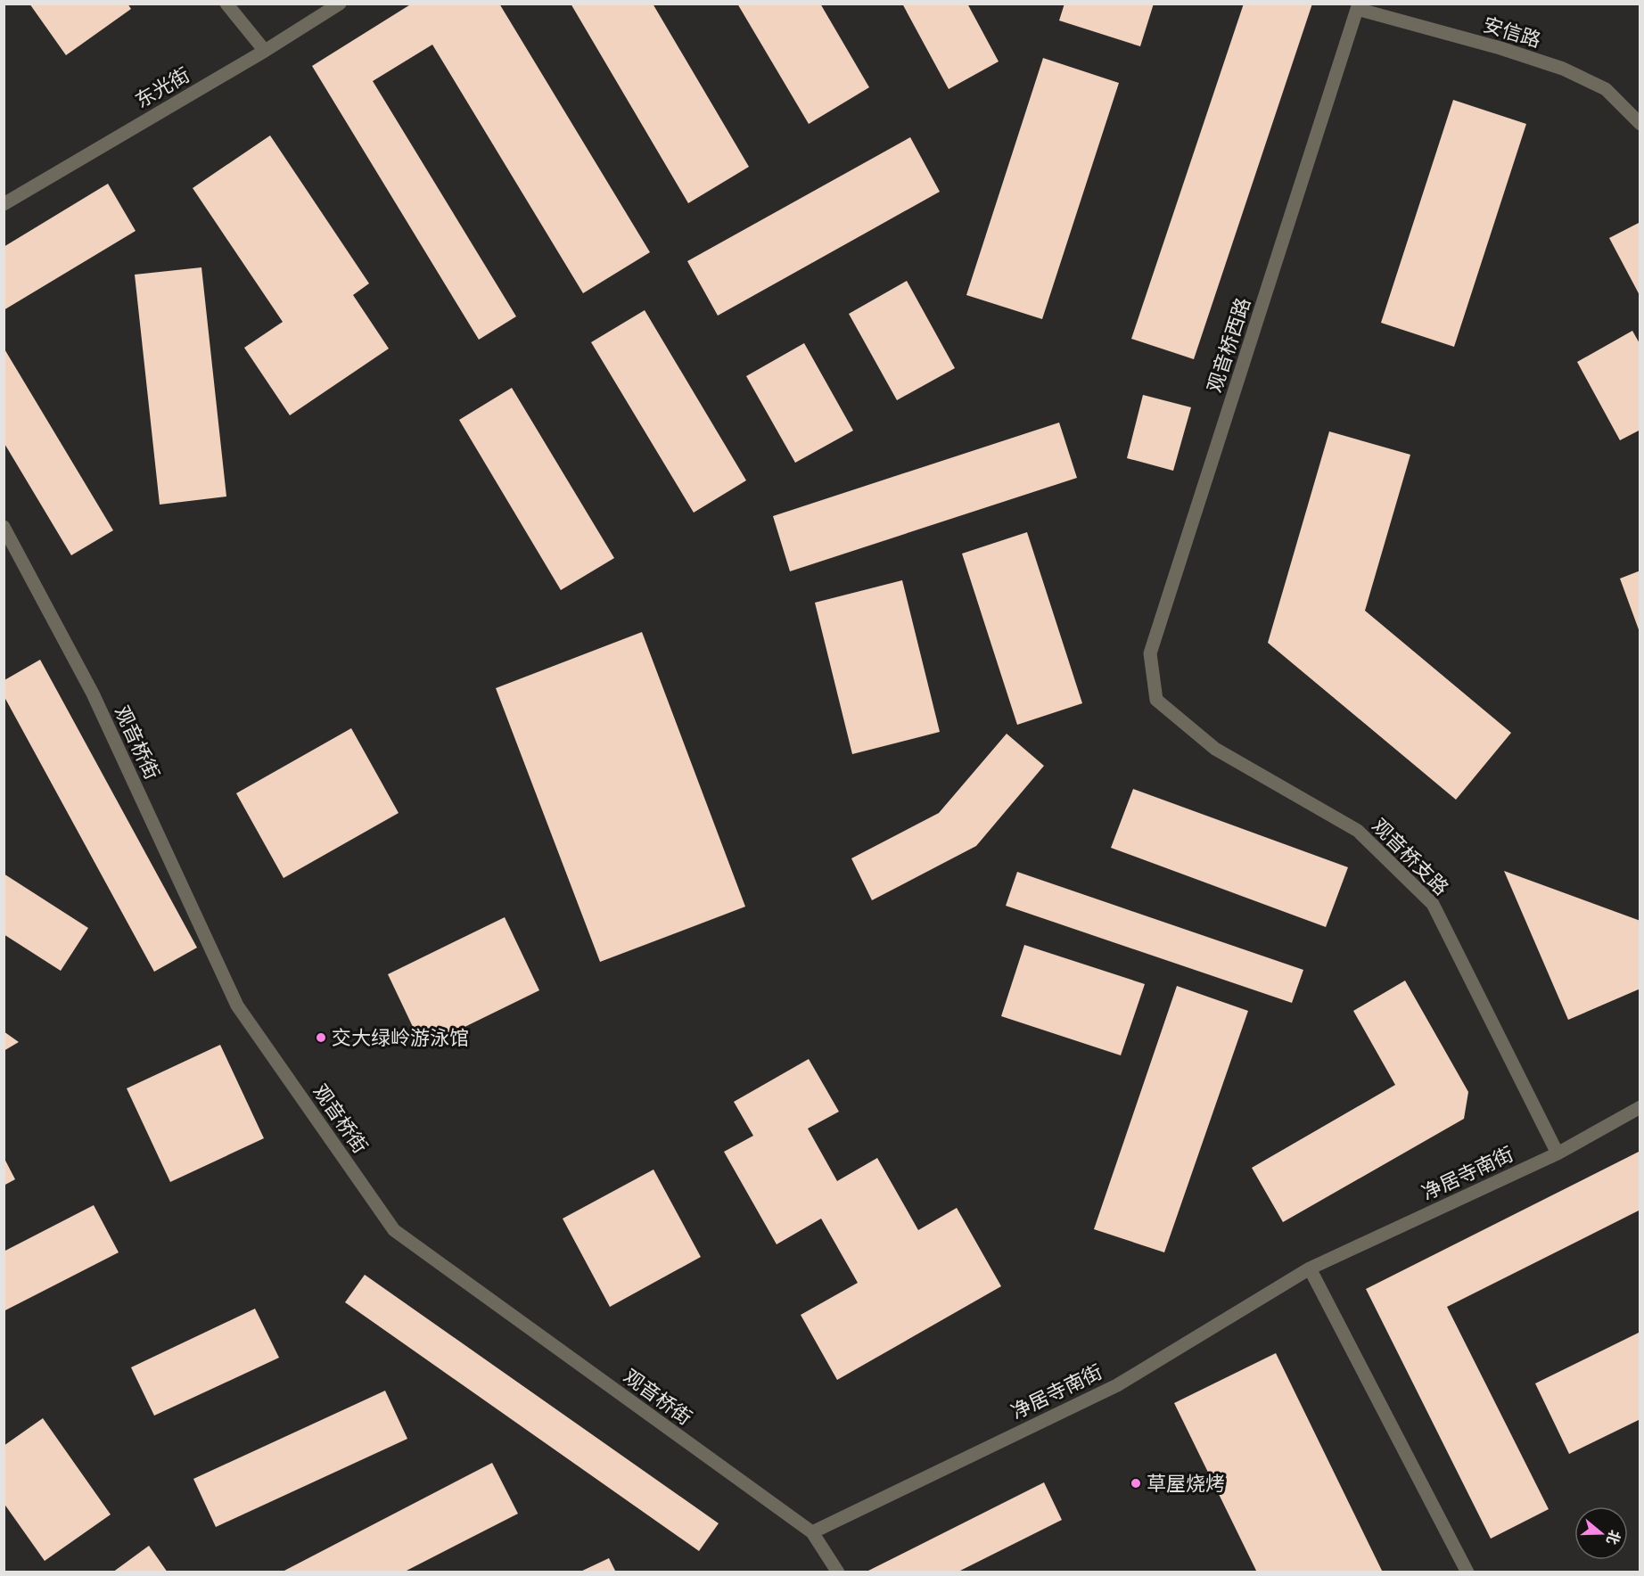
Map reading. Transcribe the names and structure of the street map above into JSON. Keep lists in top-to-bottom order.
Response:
{
  "streets": {
    "street": [
      "安信路",
      "东光街",
      "观音桥西路",
      "观音桥街",
      "观音桥支路",
      "净居寺南街"
    ]
  },
  "crossings": [
    ["安信路", "观音桥西路"],
    ["观音桥西路", "观音桥支路"],
    ["观音桥街", "净居寺南街"],
    ["观音桥支路", "净居寺南街"]
  ],
  "places": ["交大绿岭游泳馆", "草屋烧烤"],
  "north": "right"
}
